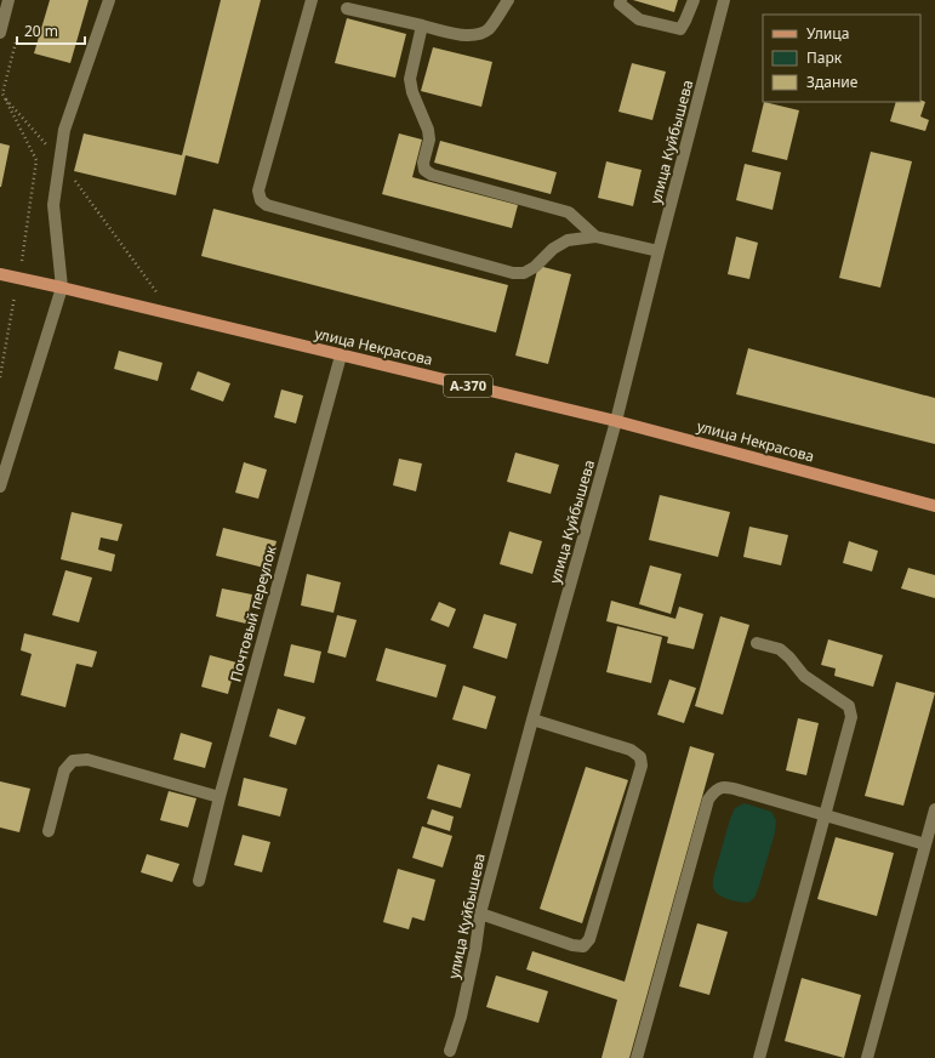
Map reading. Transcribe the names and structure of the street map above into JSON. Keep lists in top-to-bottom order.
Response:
{
  "streets": {
    "main road": ["улица Некрасова", "А-370"],
    "street": ["улица Куйбышева", "Почтовый переулок"]
  },
  "crossings": [
    ["улица Куйбышева", "улица Некрасова"],
    ["улица Некрасова", "Почтовый переулок"]
  ],
  "legend": ["Улица", "Парк", "Здание"],
  "scale_bar": "20 m"
}
